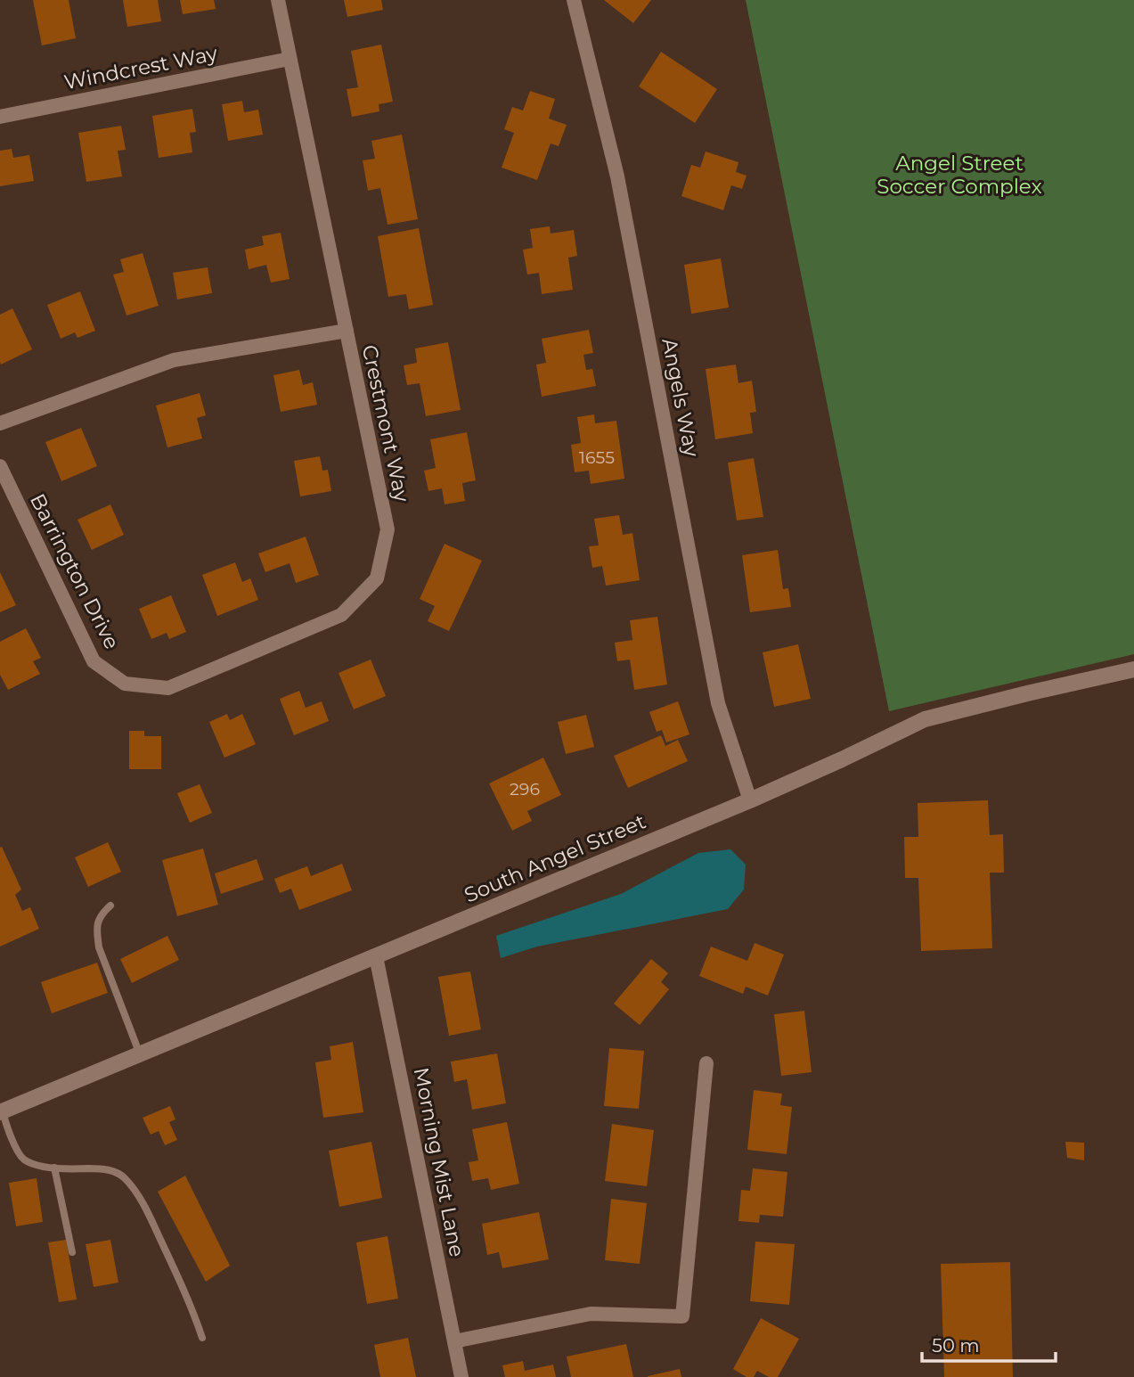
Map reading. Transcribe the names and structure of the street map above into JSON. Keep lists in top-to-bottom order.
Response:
{
  "streets": {
    "street": [
      "Windcrest Way",
      "Angels Way",
      "Crestmont Way",
      "Barrington Drive",
      "South Angel Street",
      "Morning Mist Lane"
    ]
  },
  "crossings": [
    ["Windcrest Way", "Crestmont Way"],
    ["Angels Way", "South Angel Street"],
    ["Crestmont Way", "Barrington Drive"],
    ["South Angel Street", "Morning Mist Lane"]
  ],
  "parks": ["Angel Street Soccer Complex"],
  "house_numbers": ["1655", "296"],
  "scale_bar": "50 m"
}
